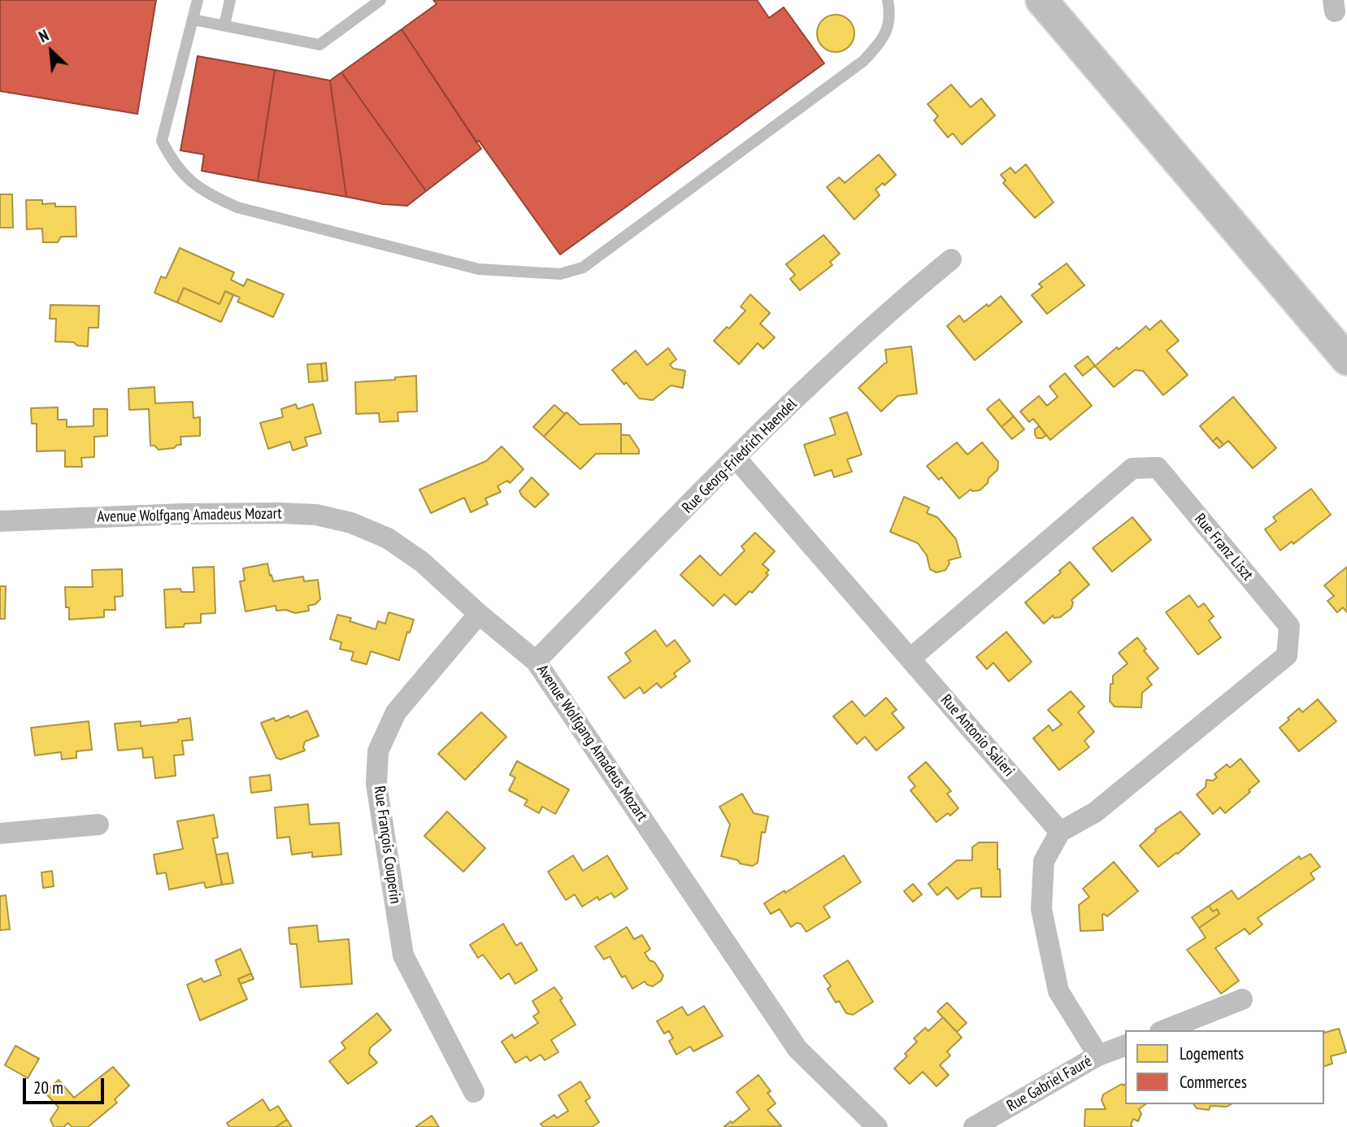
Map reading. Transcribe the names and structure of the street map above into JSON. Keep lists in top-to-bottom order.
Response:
{
  "streets": {
    "street": [
      "Rue Georg-Friedrich Haendel",
      "Avenue Wolfgang Amadeus Mozart",
      "Rue Franz Liszt",
      "Rue Antonio Salieri",
      "Rue François Couperin",
      "Rue Gabriel Fauré"
    ]
  },
  "crossings": [
    ["Rue Georg-Friedrich Haendel", "Avenue Wolfgang Amadeus Mozart"],
    ["Rue Georg-Friedrich Haendel", "Rue Antonio Salieri"],
    ["Avenue Wolfgang Amadeus Mozart", "Rue François Couperin"],
    ["Rue Franz Liszt", "Rue Antonio Salieri"]
  ],
  "legend": ["Logements", "Commerces"],
  "scale_bar": "20 m",
  "north": "top left"
}
